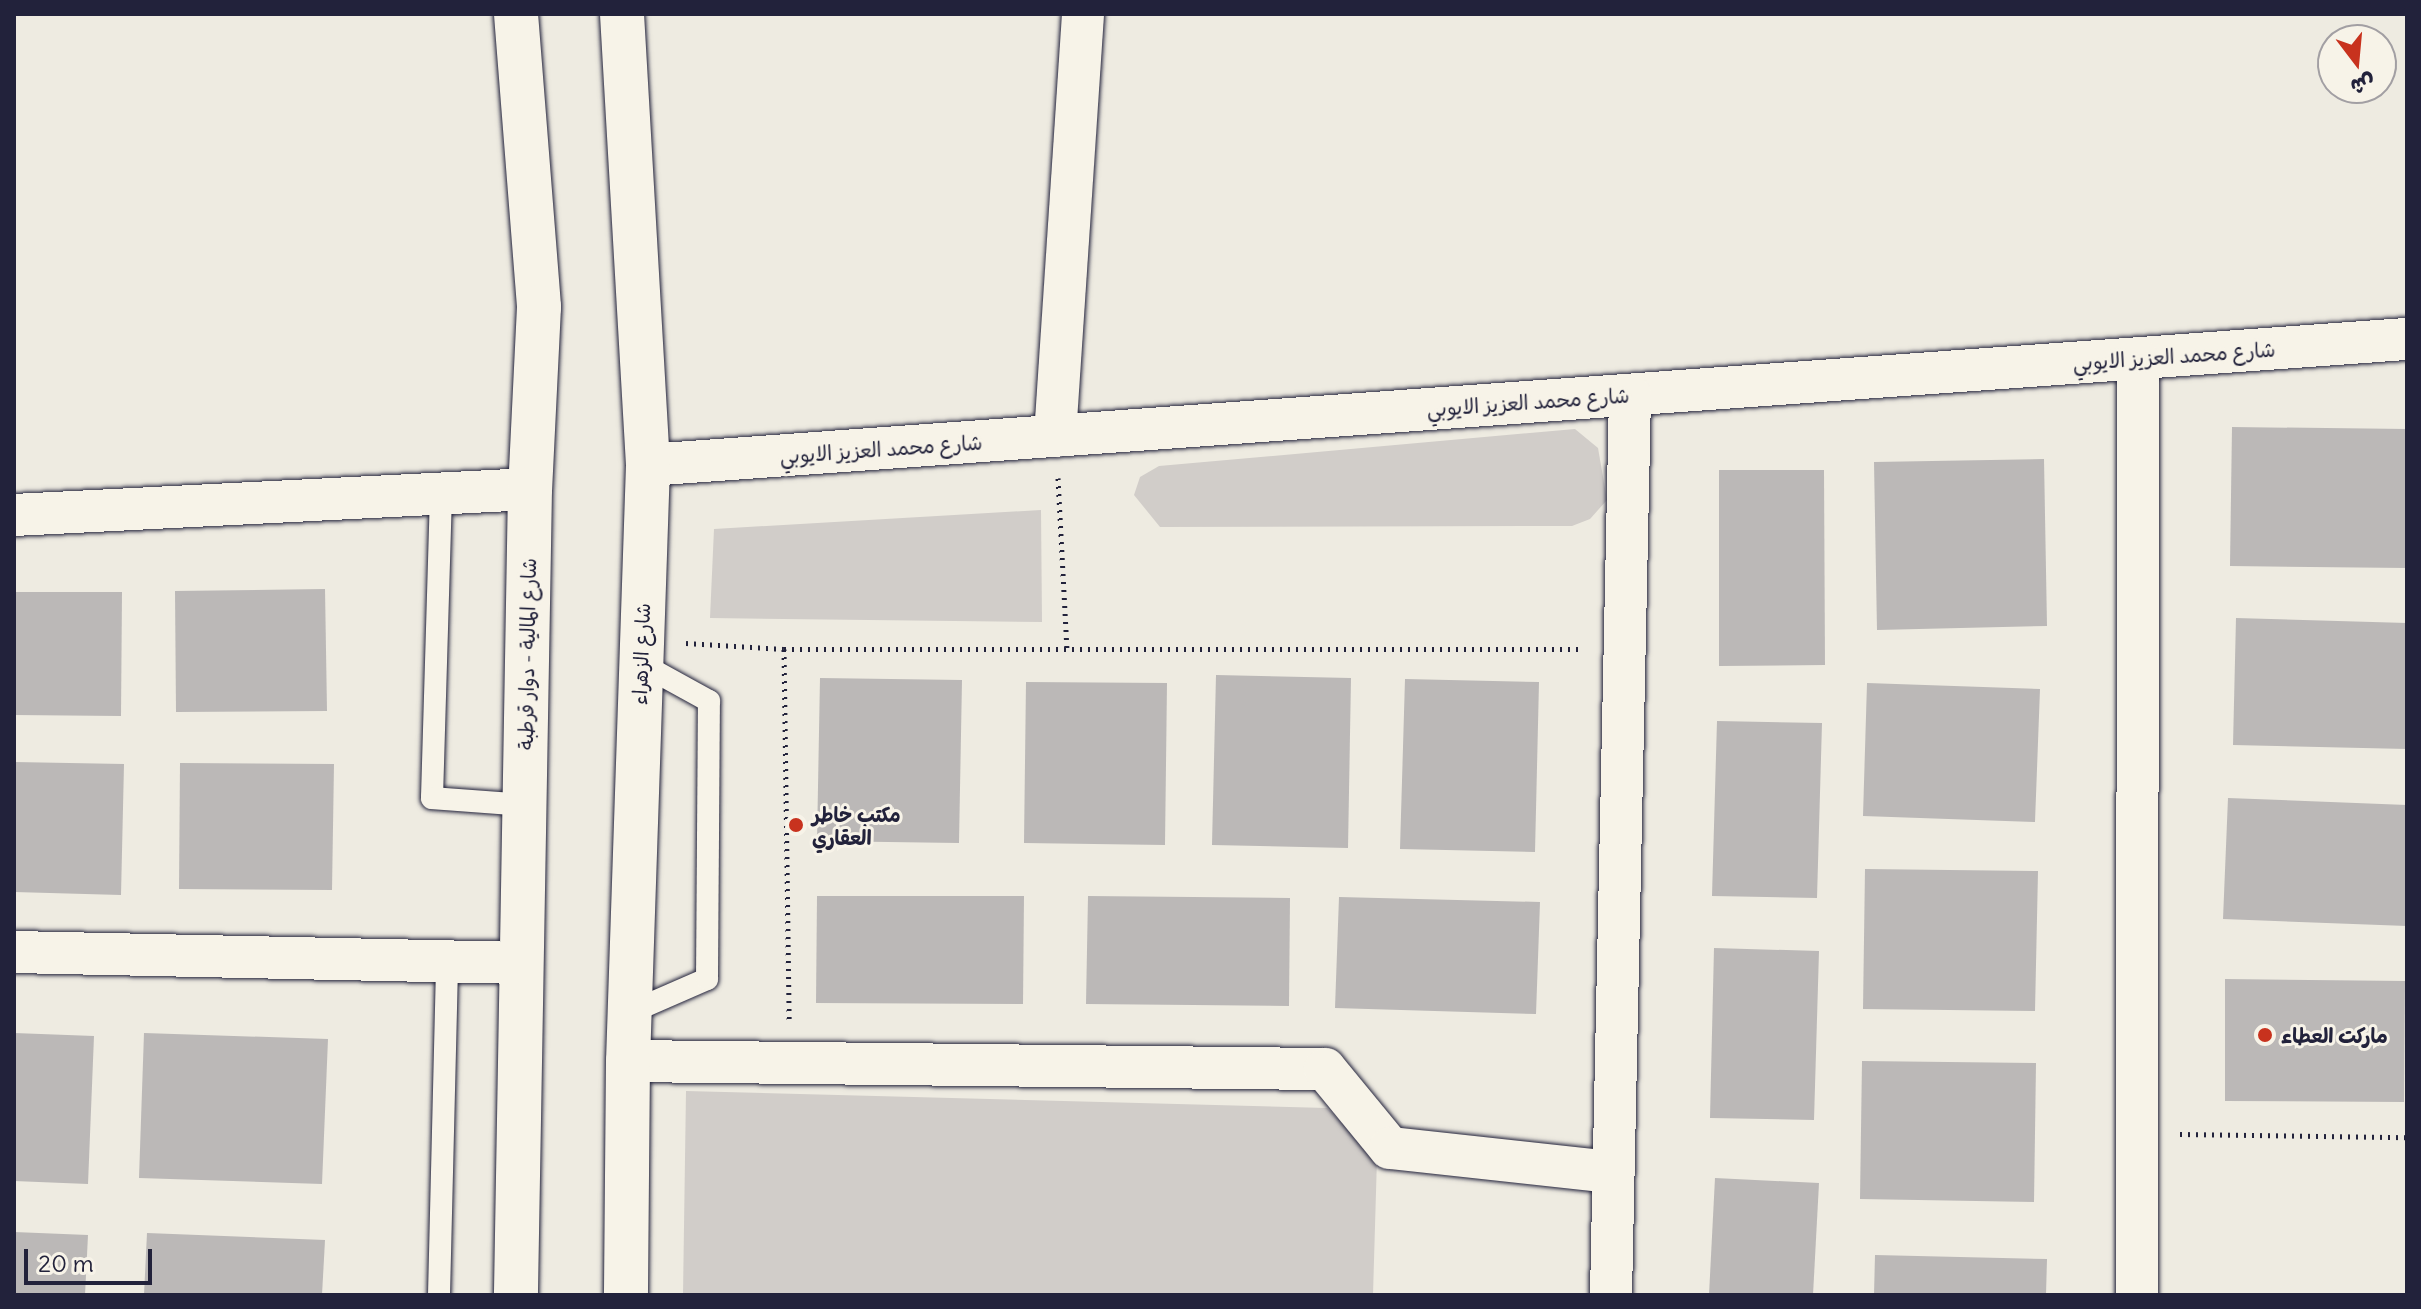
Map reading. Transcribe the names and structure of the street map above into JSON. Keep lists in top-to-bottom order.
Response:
{
  "streets": {
    "main road": ["شارع المالية - دوار قرطبة", "شارع الزهراء"],
    "street": ["شارع محمد العزيز الايوبي"]
  },
  "crossings": [
    ["شارع محمد العزيز الايوبي", "شارع الزهراء"]
  ],
  "places": ["مكتب خاطر العقاري", "ماركت العطاء"],
  "scale_bar": "20 m",
  "north": "bottom"
}
